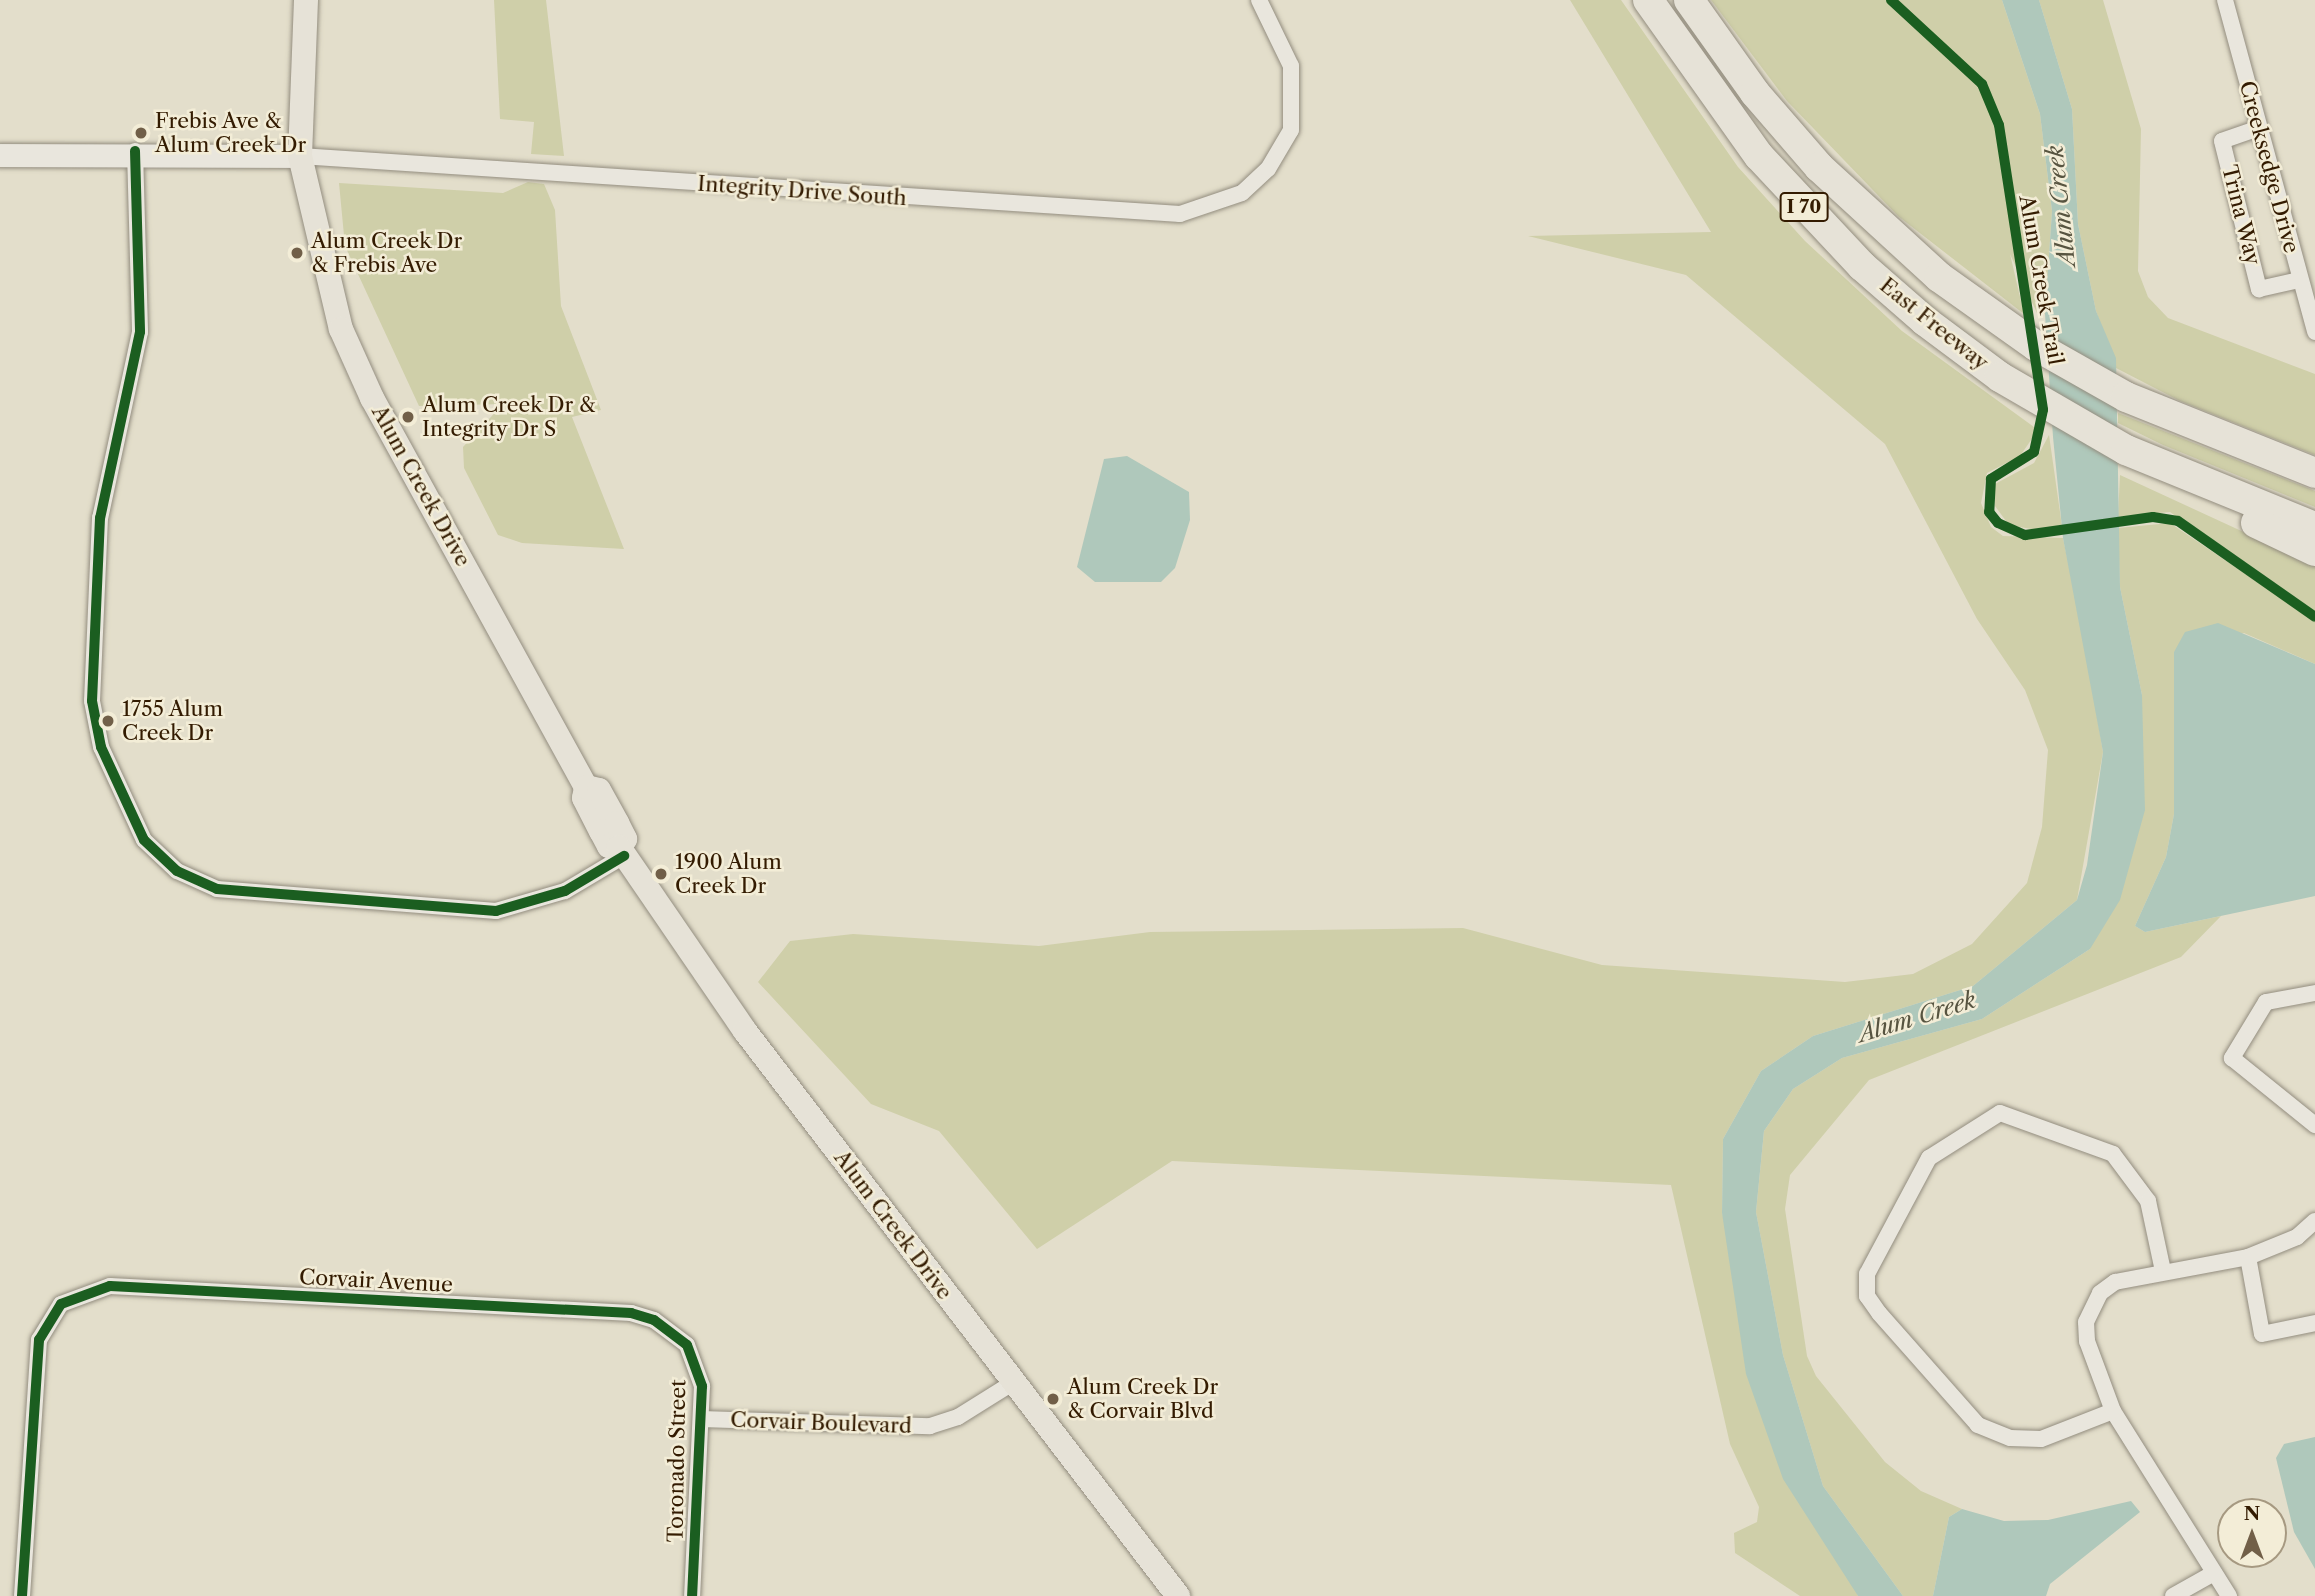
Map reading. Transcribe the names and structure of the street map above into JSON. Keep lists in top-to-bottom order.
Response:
{
  "streets": {
    "highway": ["I 70", "East Freeway"],
    "main road": ["Alum Creek Drive"],
    "street": [
      "Creeksedge Drive",
      "Integrity Drive South",
      "Trina Way",
      "Corvair Avenue",
      "Corvair Boulevard",
      "Toronado Street"
    ],
    "cycle path": ["Alum Creek Trail"]
  },
  "crossings": [
    ["Creeksedge Drive", "Trina Way"],
    ["Integrity Drive South", "Alum Creek Drive"],
    ["Alum Creek Drive", "Corvair Boulevard"],
    ["Corvair Avenue", "Toronado Street"],
    ["Corvair Boulevard", "Toronado Street"]
  ],
  "water": ["Alum Creek"],
  "places": [
    "Frebis Ave & Alum Creek Dr",
    "Alum Creek Dr & Frebis Ave",
    "Alum Creek Dr & Integrity Dr S",
    "1755 Alum Creek Dr",
    "1900 Alum Creek Dr",
    "Alum Creek Dr & Corvair Blvd"
  ],
  "north": "top"
}
